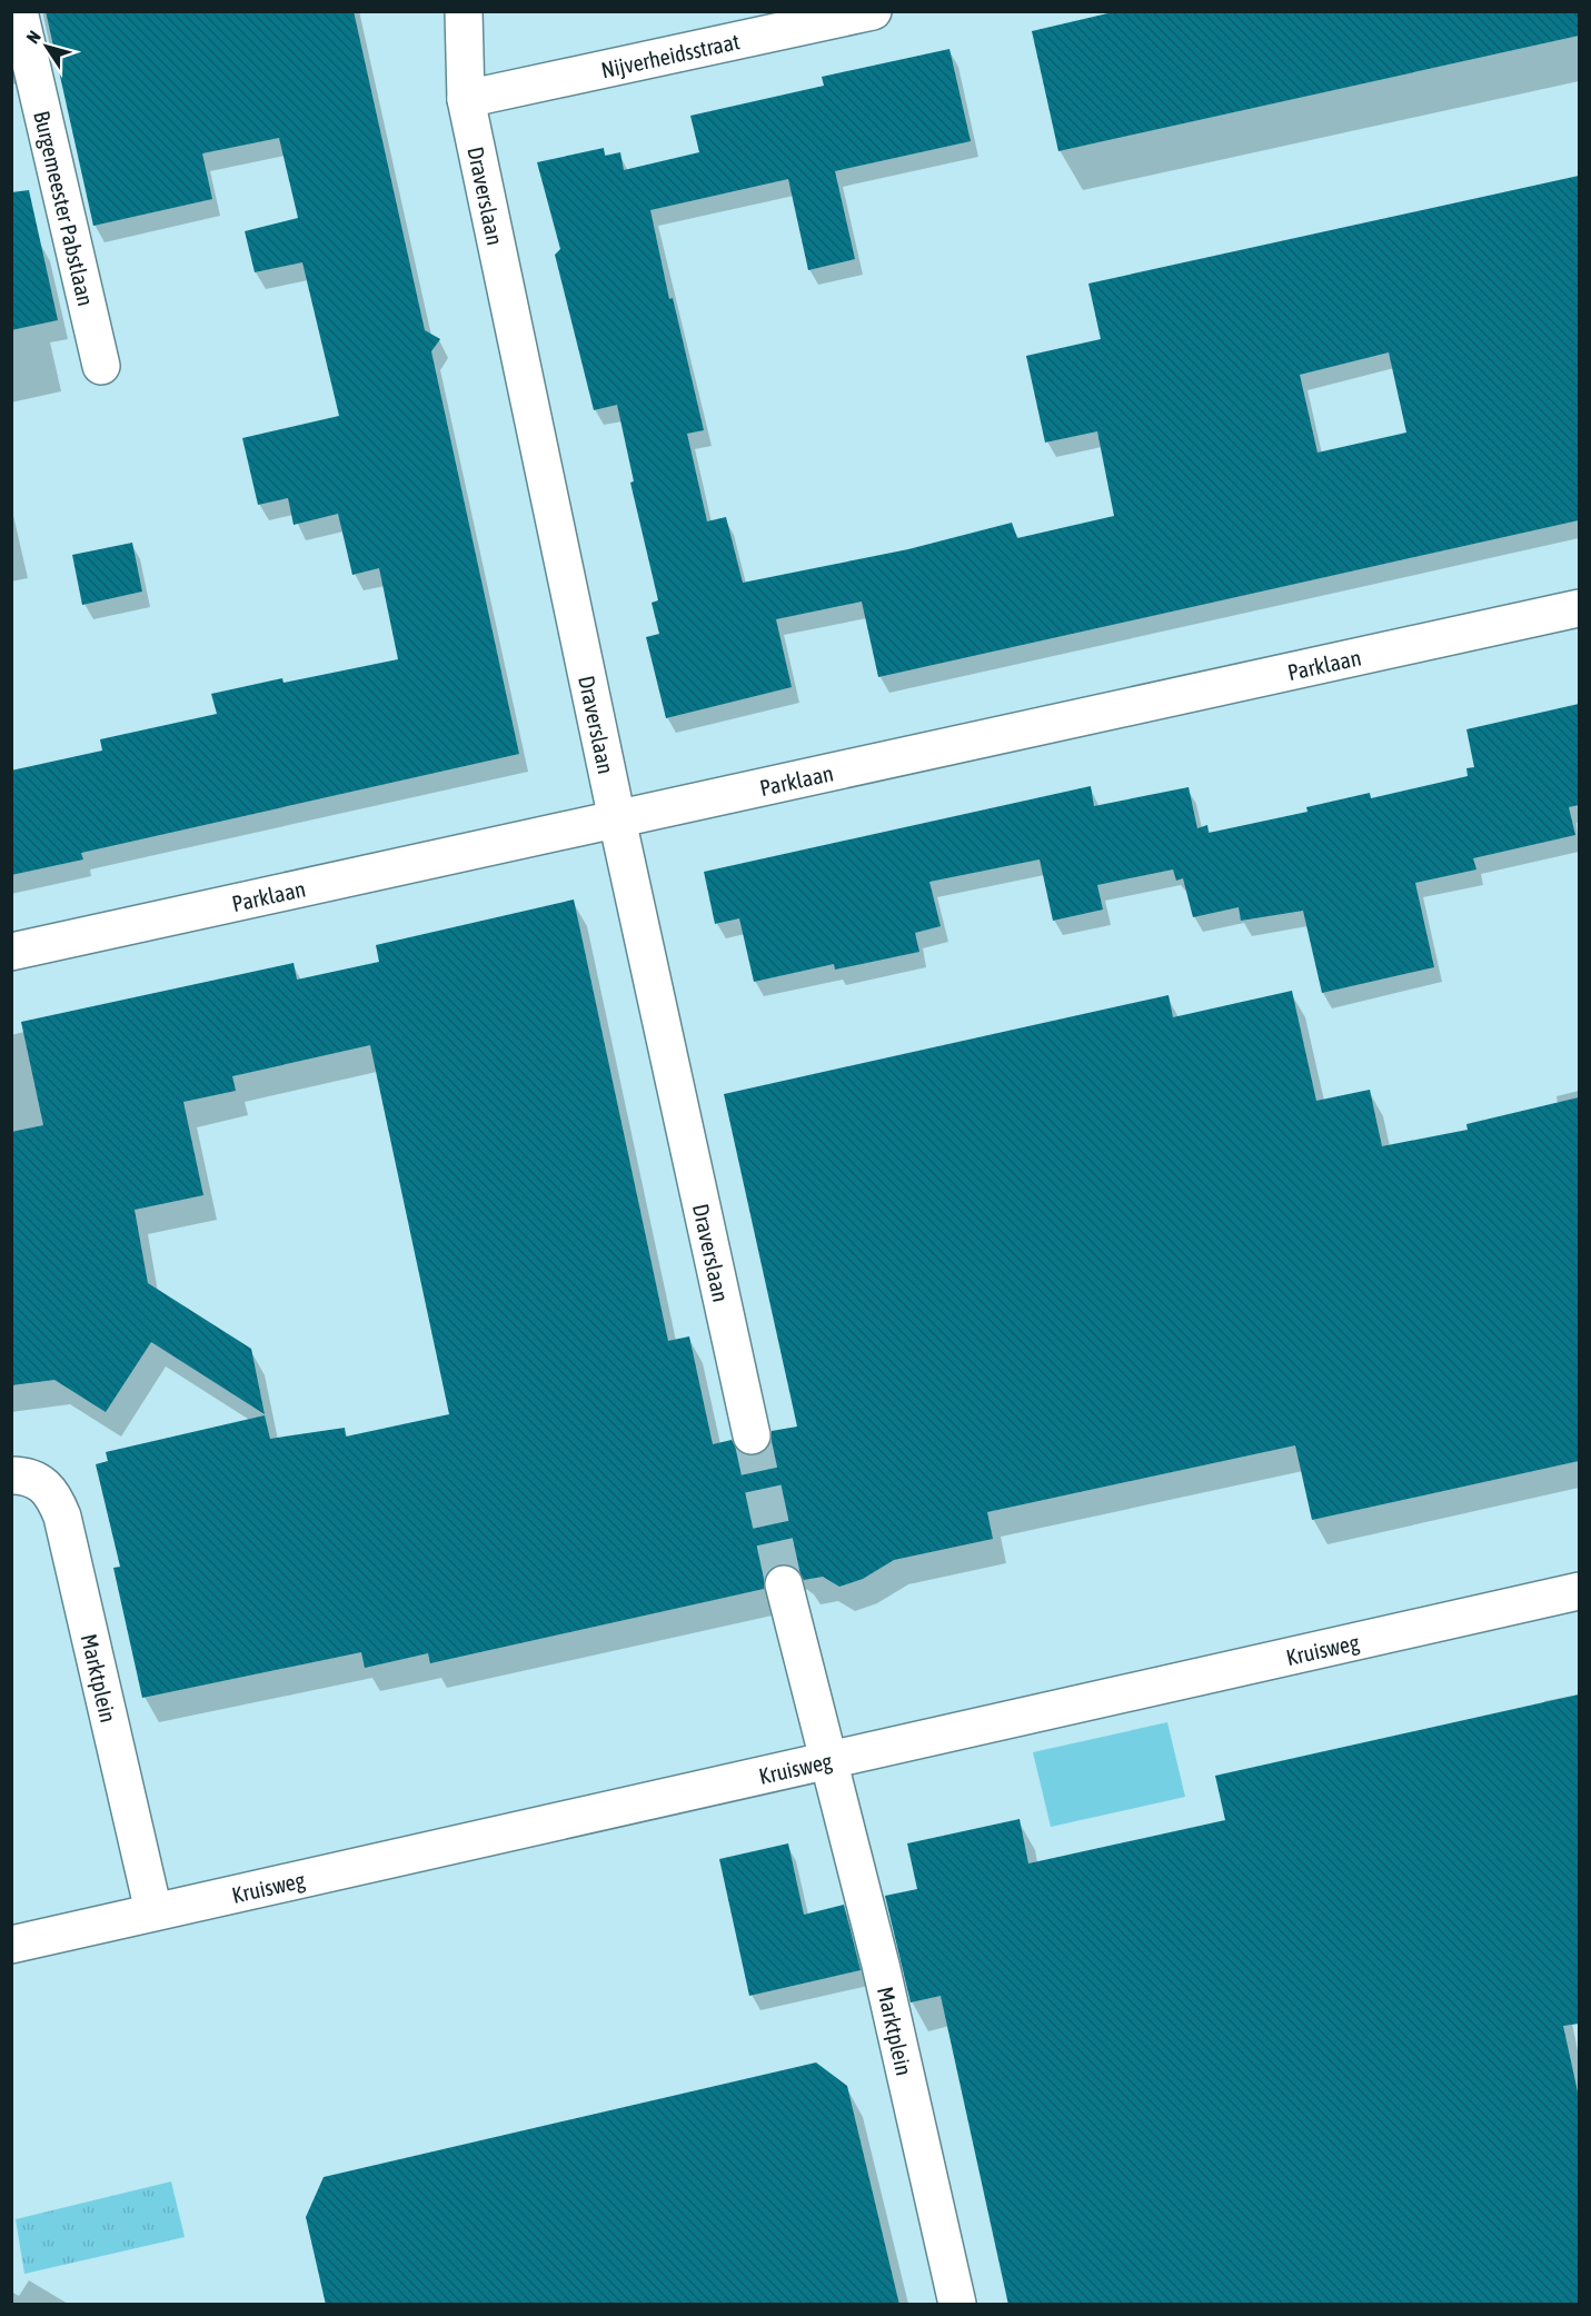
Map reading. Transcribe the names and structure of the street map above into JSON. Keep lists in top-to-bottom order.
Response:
{
  "streets": {
    "street": [
      "Nijverheidsstraat",
      "Draverslaan",
      "Burgemeester Pabstlaan",
      "Parklaan",
      "Kruisweg",
      "Marktplein"
    ]
  },
  "crossings": [
    ["Nijverheidsstraat", "Draverslaan"],
    ["Draverslaan", "Parklaan"],
    ["Kruisweg", "Marktplein"]
  ],
  "north": "top left"
}
